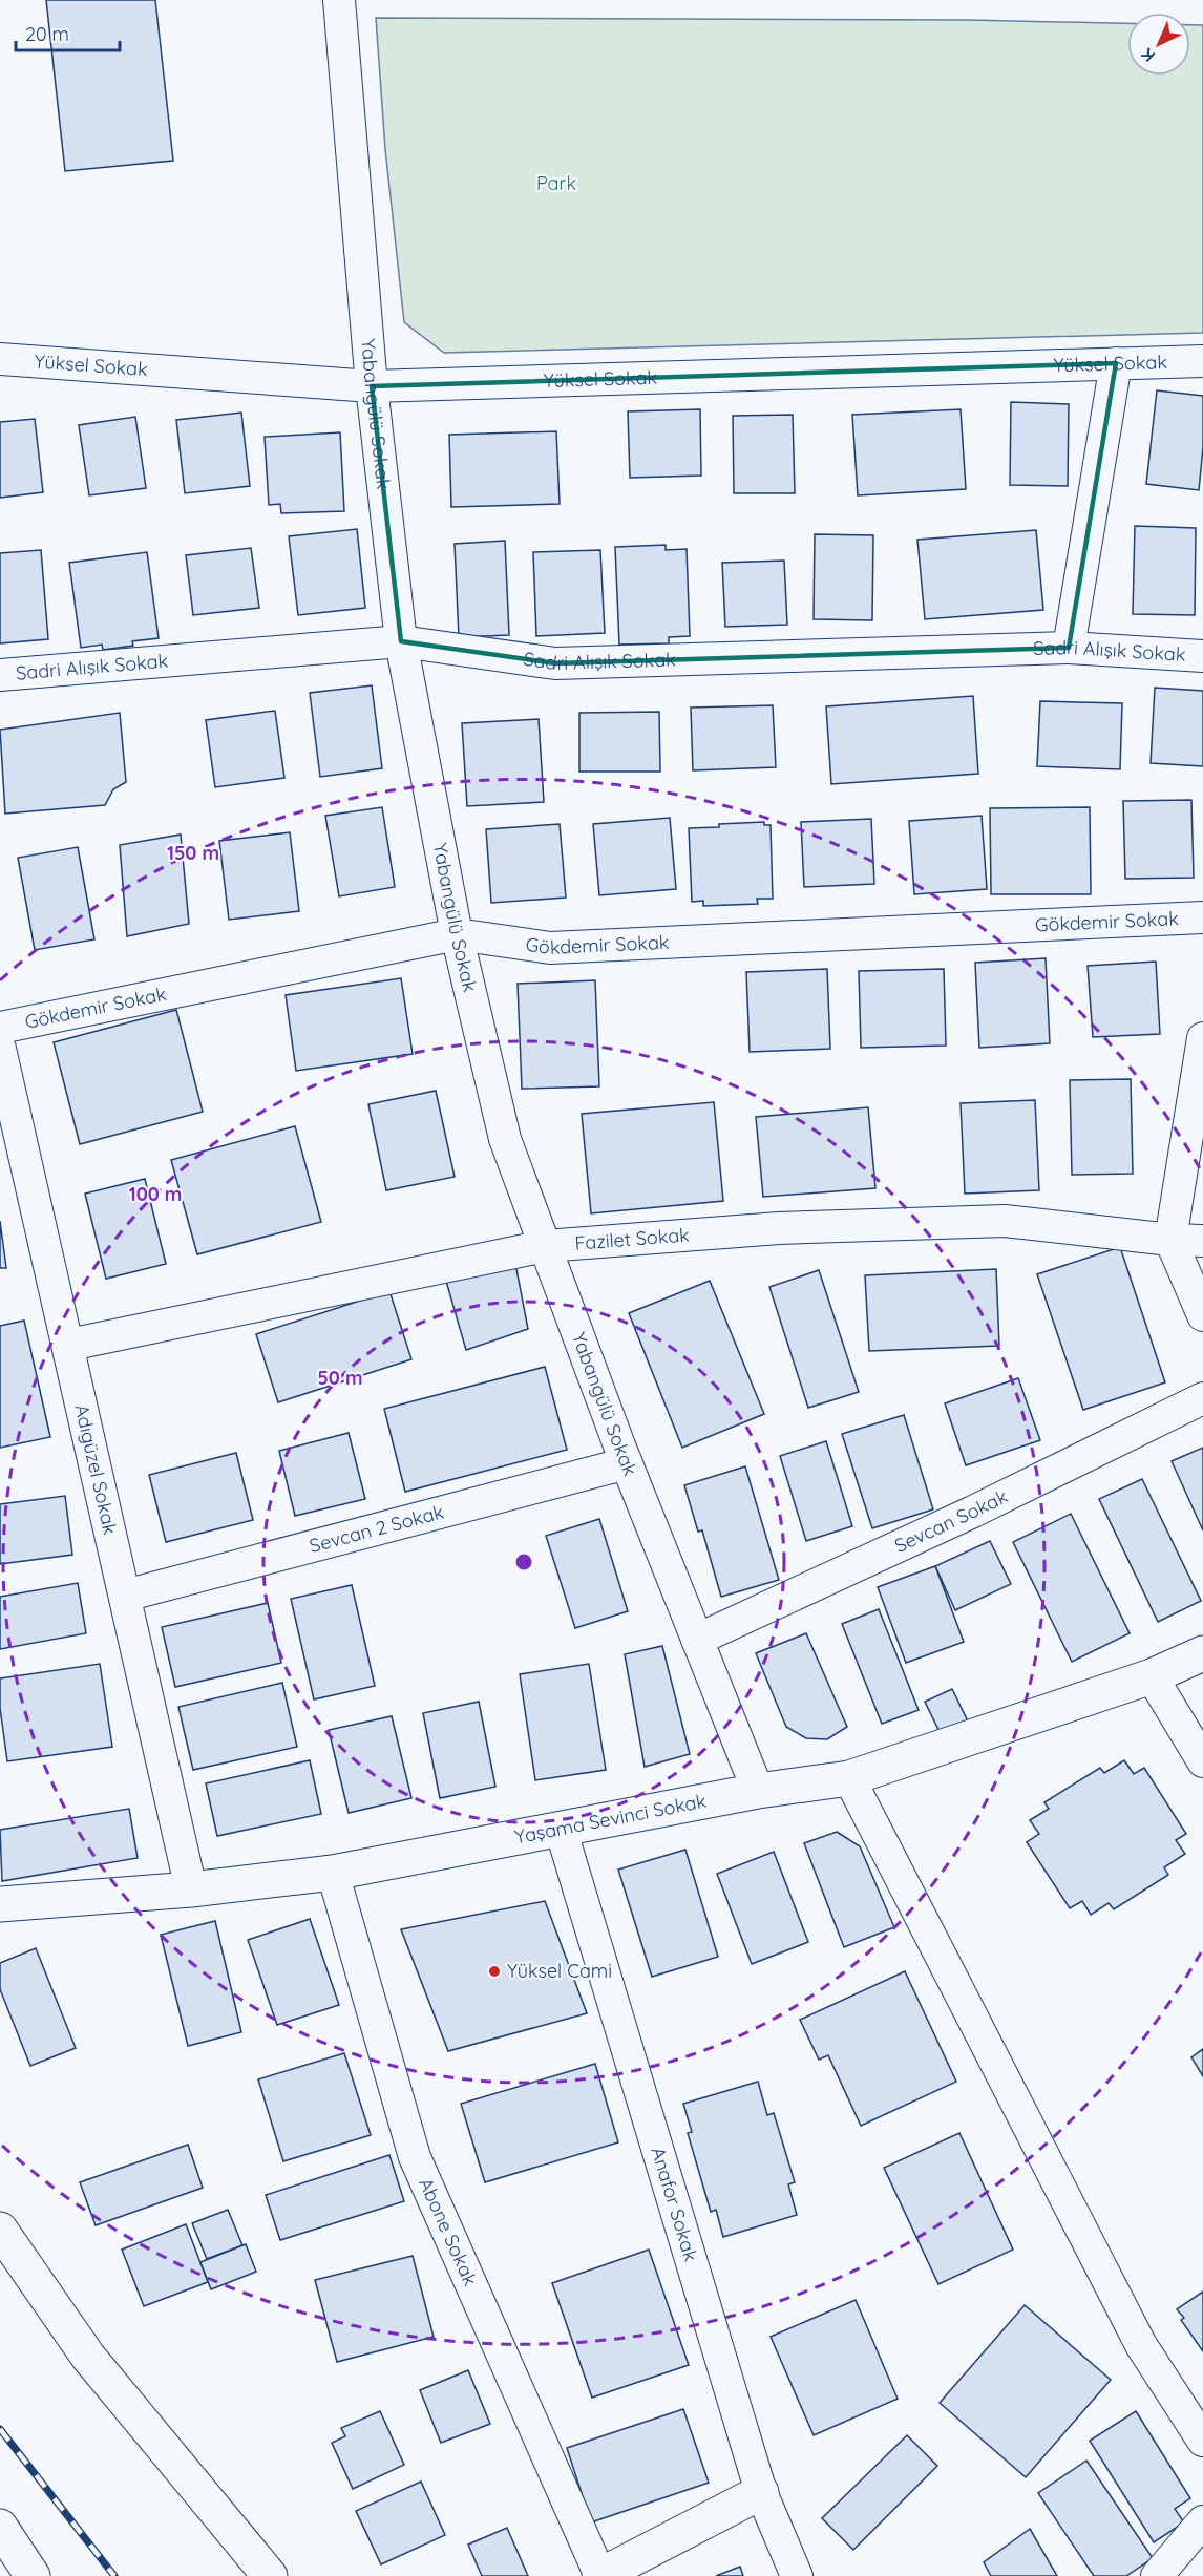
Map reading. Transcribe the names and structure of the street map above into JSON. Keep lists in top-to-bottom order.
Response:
{
  "streets": {
    "street": [
      "Yüksel Sokak",
      "Yabangülü Sokak",
      "Sadri Alışık Sokak",
      "Gökdemir Sokak",
      "Fazilet Sokak",
      "Adıgüzel Sokak",
      "Sevcan Sokak",
      "Sevcan 2 Sokak",
      "Yaşama Sevinci Sokak",
      "Anafor Sokak",
      "Abone Sokak"
    ]
  },
  "crossings": [
    ["Yüksel Sokak", "Yabangülü Sokak"],
    ["Yabangülü Sokak", "Sadri Alışık Sokak"],
    ["Yabangülü Sokak", "Gökdemir Sokak"],
    ["Yabangülü Sokak", "Fazilet Sokak"],
    ["Yabangülü Sokak", "Sevcan Sokak"],
    ["Yabangülü Sokak", "Sevcan 2 Sokak"],
    ["Yabangülü Sokak", "Yaşama Sevinci Sokak"],
    ["Fazilet Sokak", "Adıgüzel Sokak"],
    ["Adıgüzel Sokak", "Sevcan 2 Sokak"],
    ["Adıgüzel Sokak", "Yaşama Sevinci Sokak"],
    ["Yaşama Sevinci Sokak", "Anafor Sokak"],
    ["Yaşama Sevinci Sokak", "Abone Sokak"]
  ],
  "parks": ["Park"],
  "places": ["Yüksel Cami"],
  "scale_bar": "20 m",
  "north": "bottom left",
  "rings": ["150 m", "100 m", "50 m"]
}
